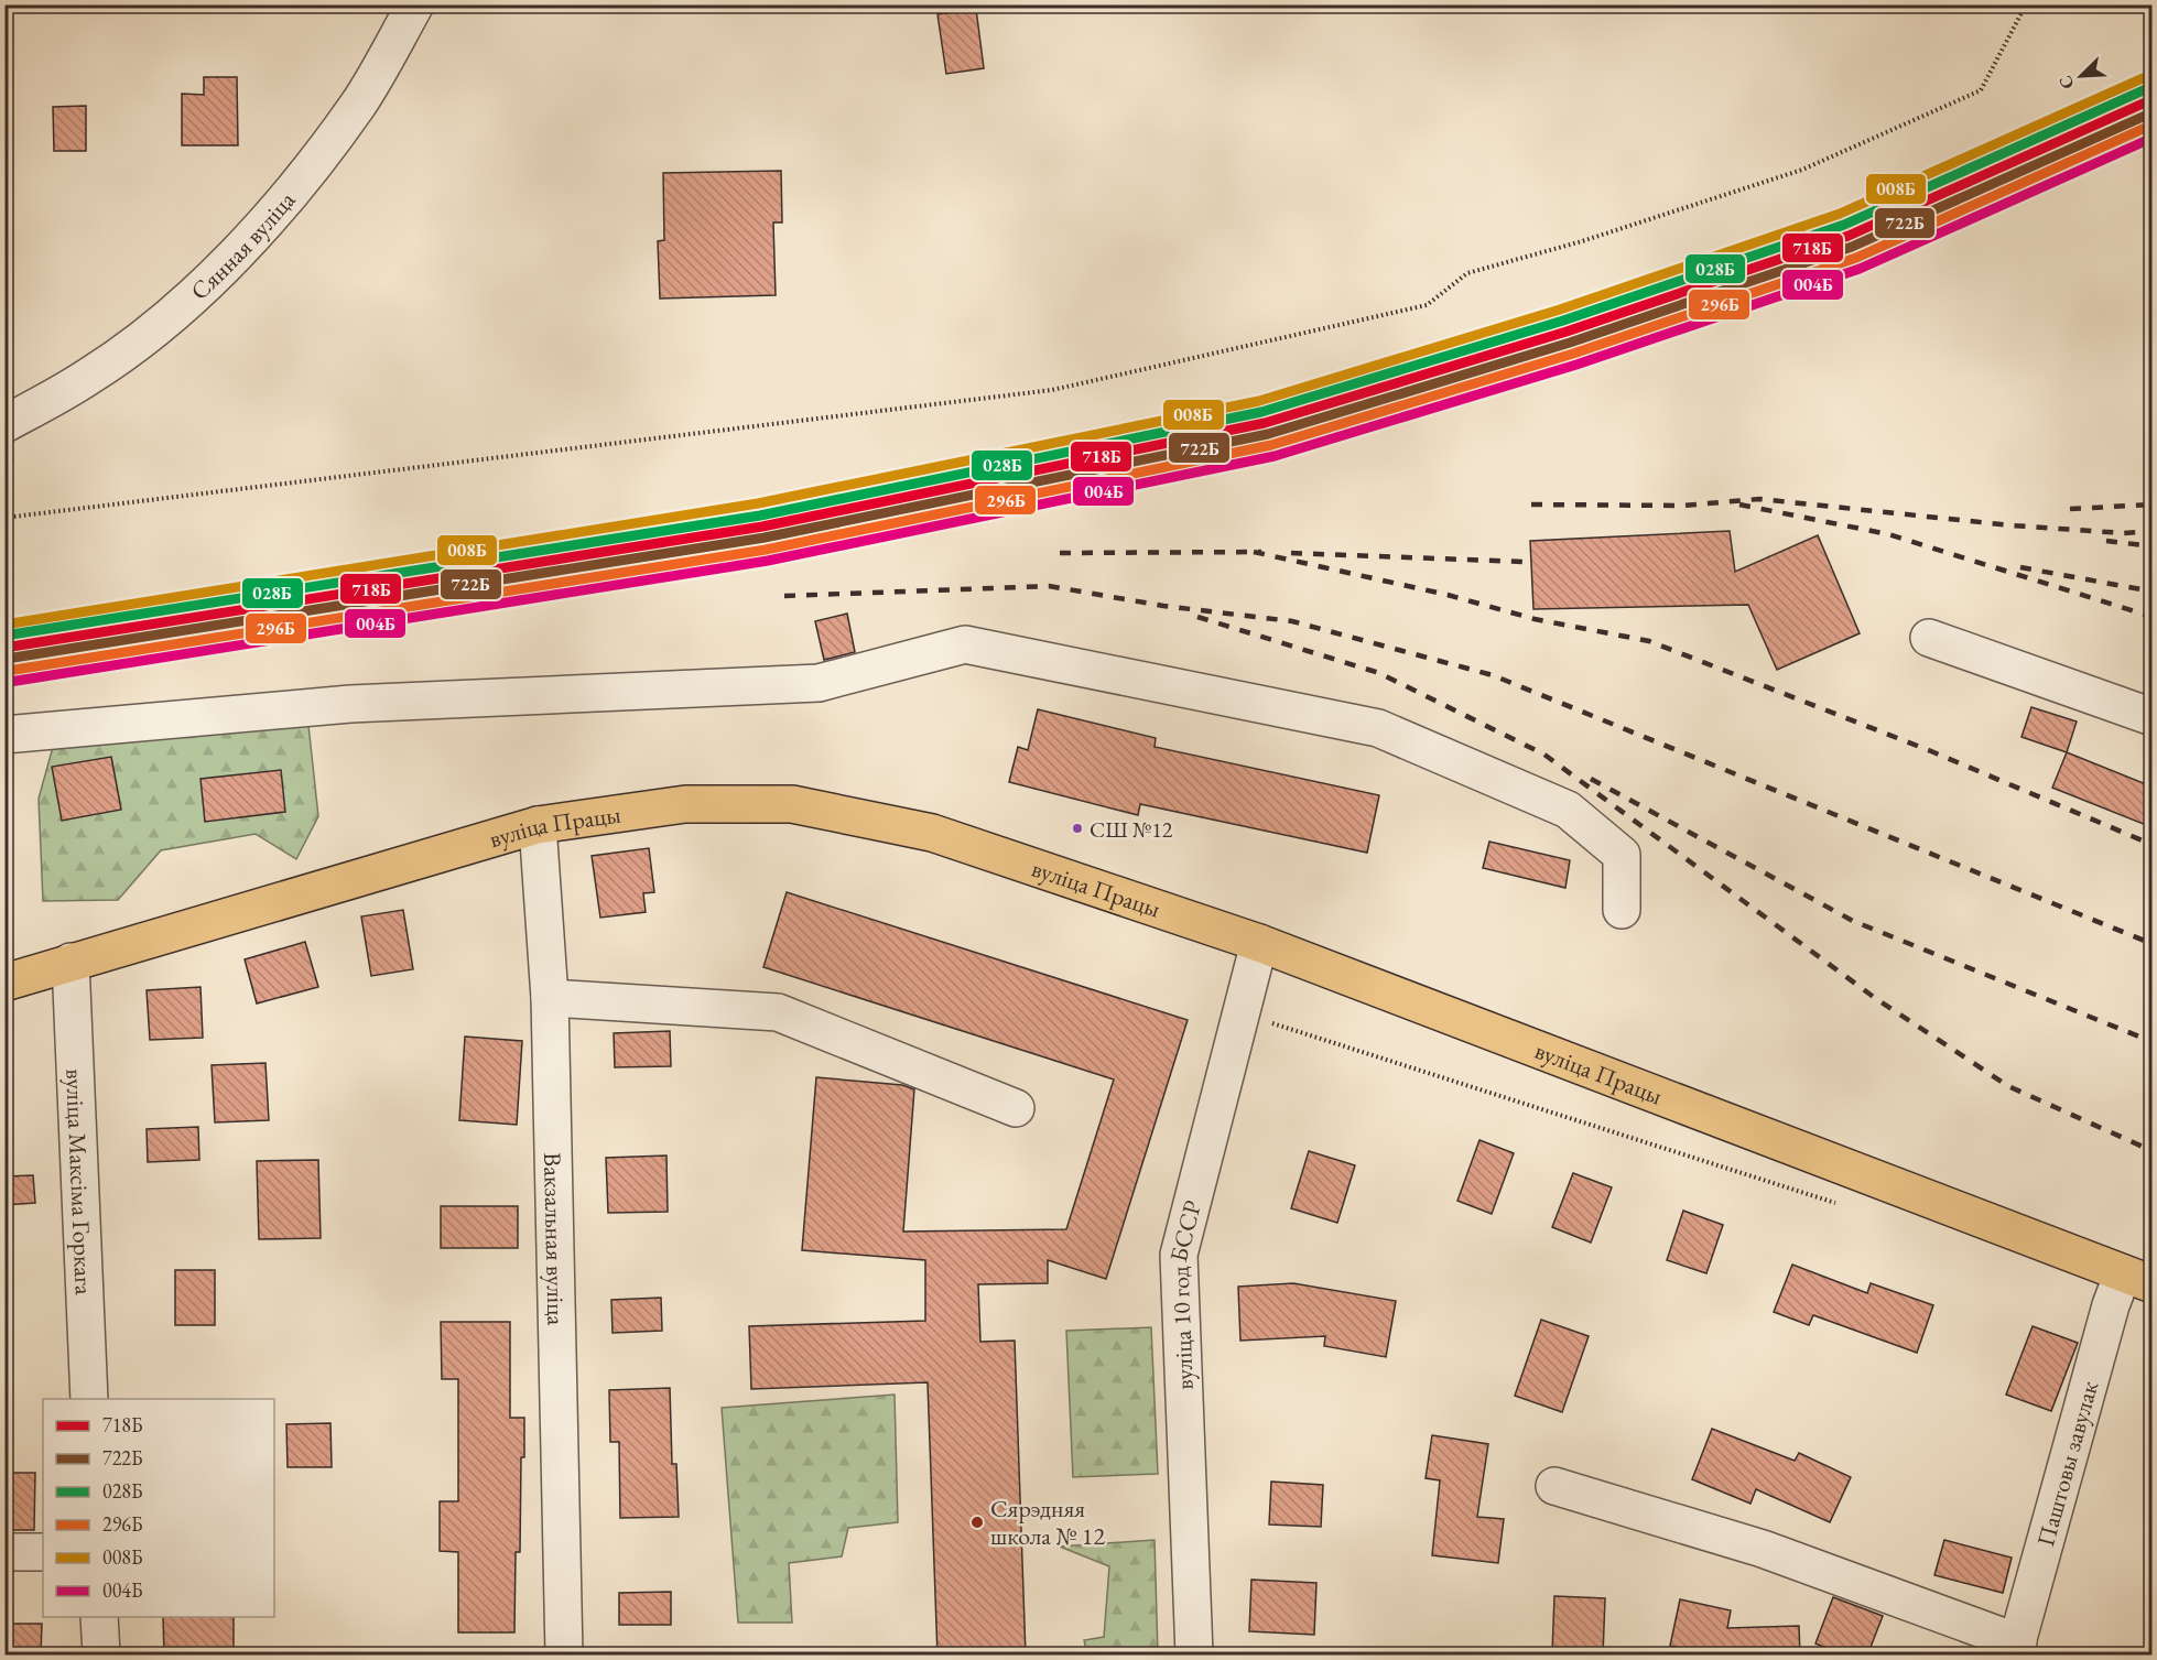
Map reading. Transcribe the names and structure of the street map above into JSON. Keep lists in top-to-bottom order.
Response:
{
  "streets": {
    "main road": ["вуліца Працы"],
    "street": [
      "Сянная вуліца",
      "вуліца Максіма Горкага",
      "Вакзальная вуліца",
      "вуліца 10 год БССР",
      "Паштовы завулак"
    ]
  },
  "crossings": [
    ["вуліца Працы", "вуліца Максіма Горкага"],
    ["вуліца Працы", "Вакзальная вуліца"],
    ["вуліца Працы", "вуліца 10 год БССР"],
    ["вуліца Працы", "Паштовы завулак"]
  ],
  "places": ["СШ №12", "Сярэдняя школа № 12"],
  "lines": [
    "transit line 008Б",
    "transit line 028Б",
    "transit line 718Б",
    "transit line 722Б",
    "transit line 296Б",
    "transit line 004Б"
  ],
  "legend": [
    "718Б",
    "722Б",
    "028Б",
    "296Б",
    "008Б",
    "004Б"
  ],
  "north": "bottom left"
}
